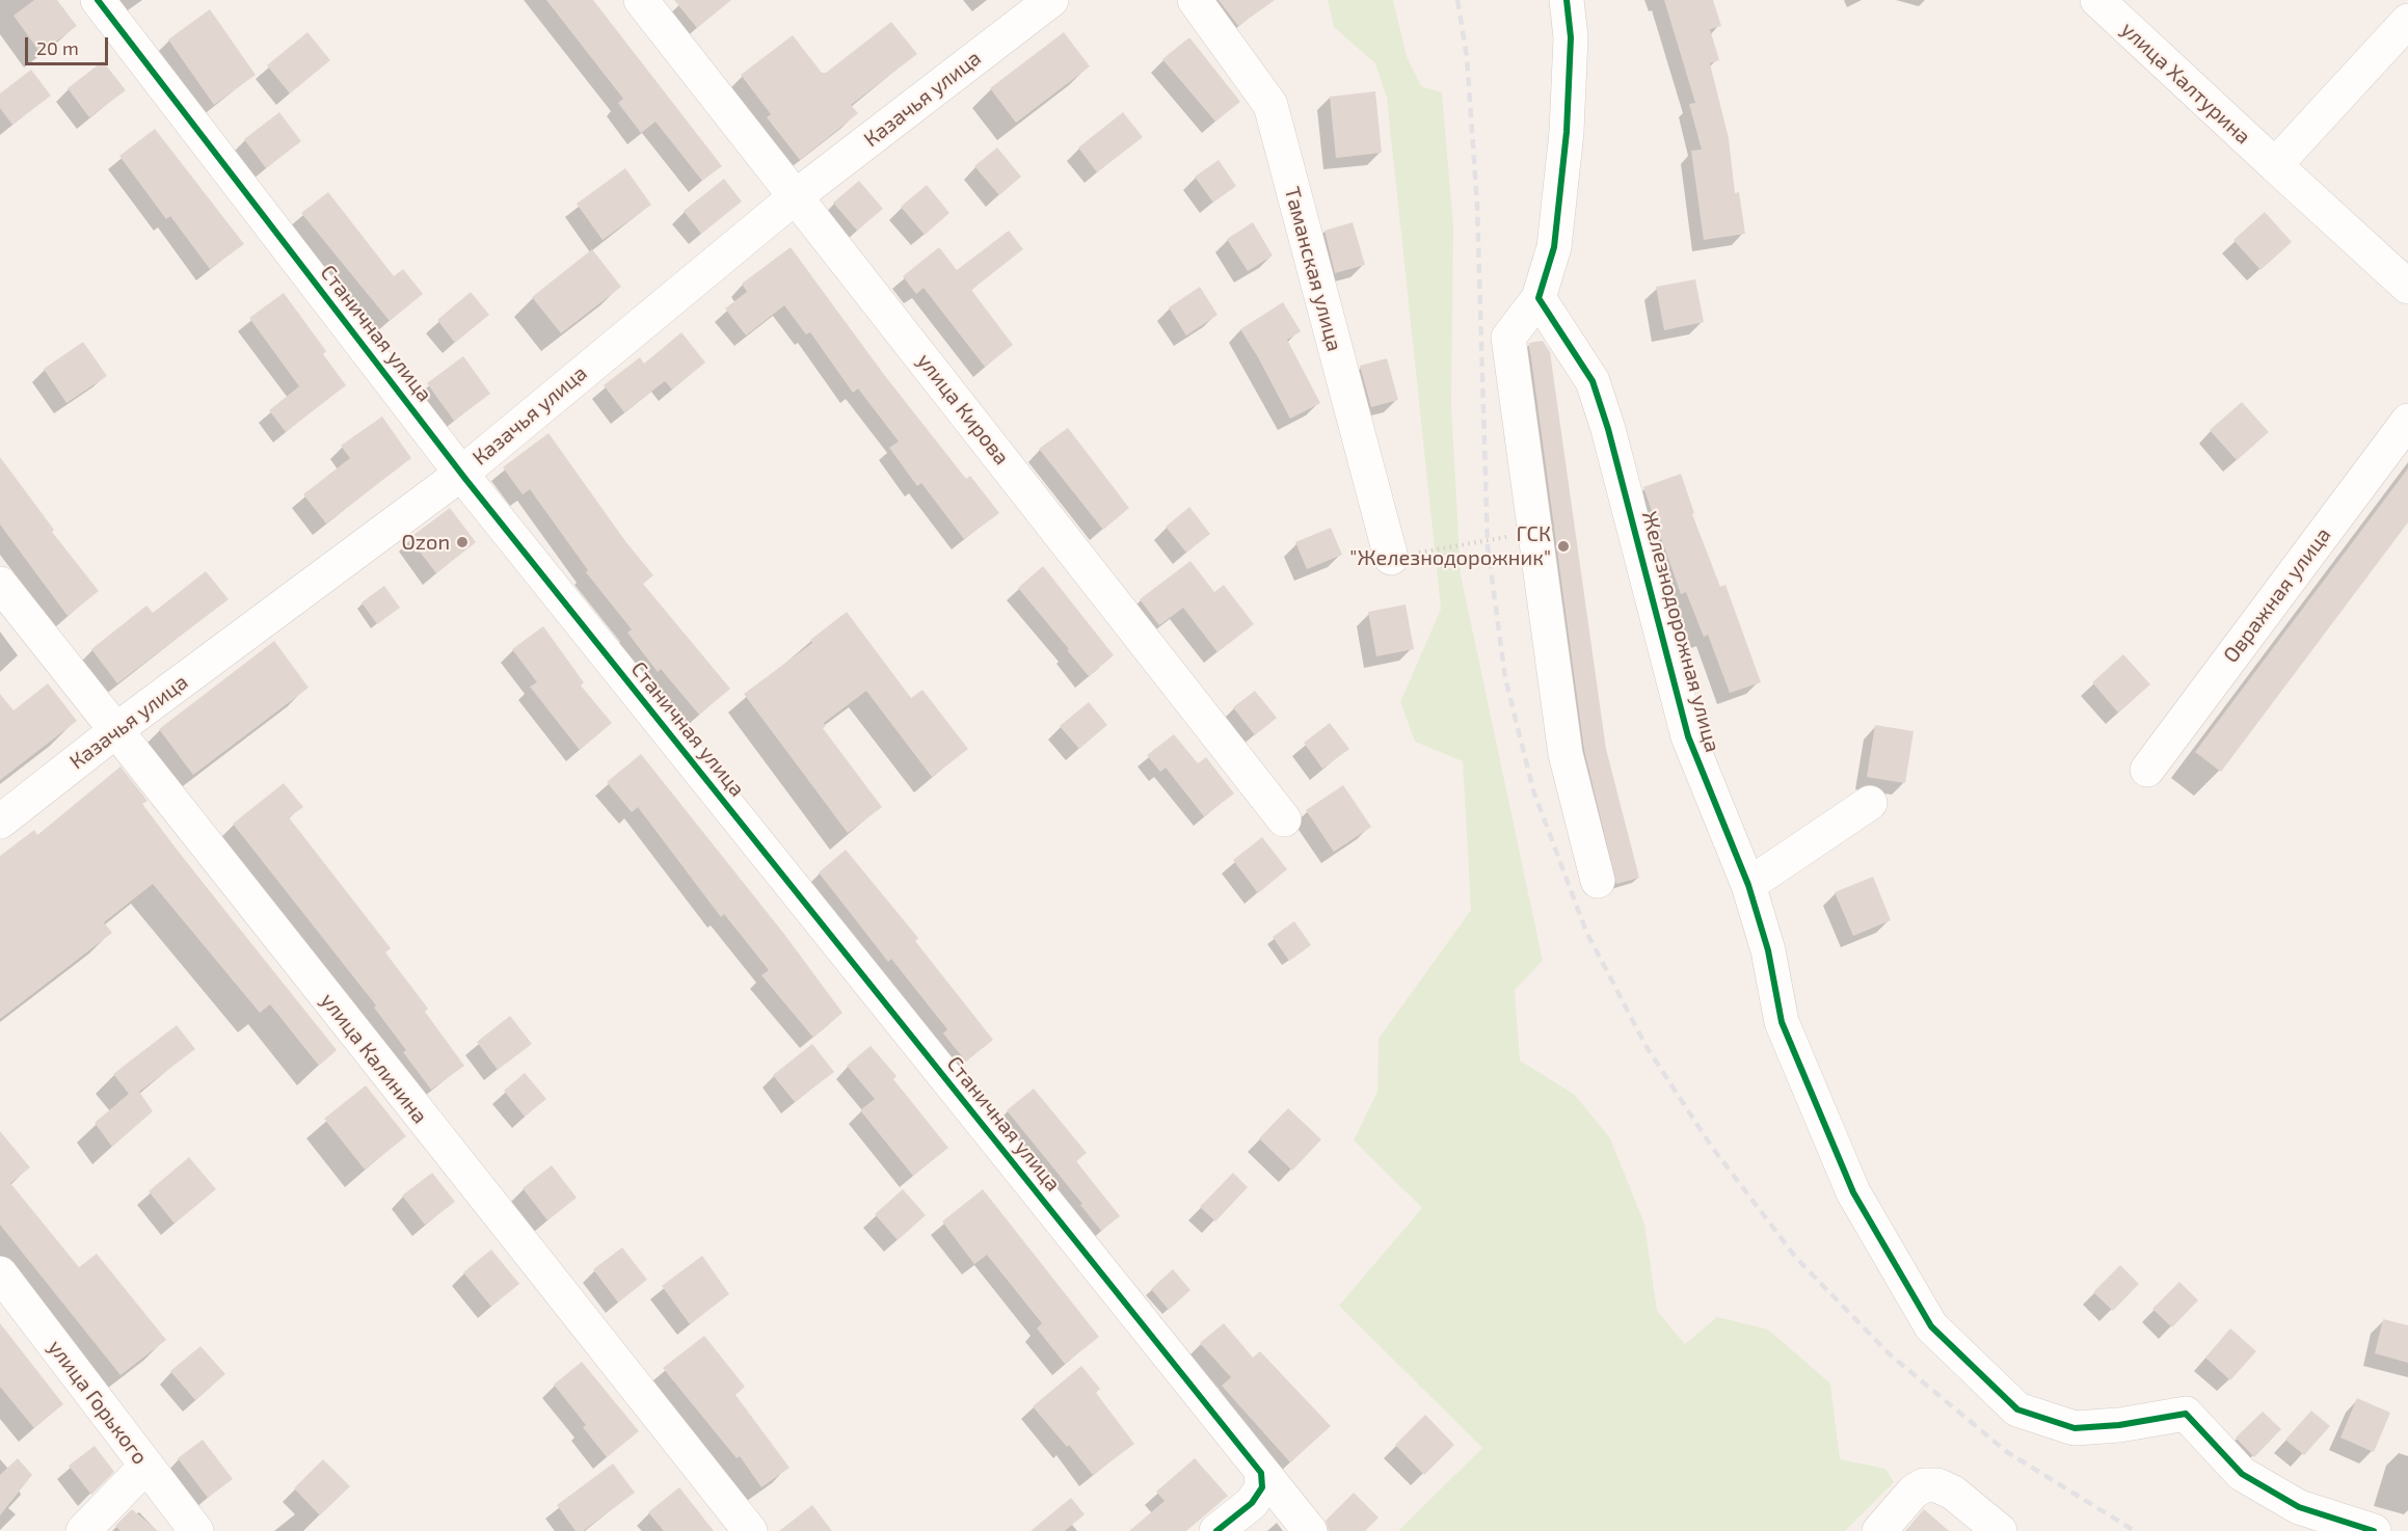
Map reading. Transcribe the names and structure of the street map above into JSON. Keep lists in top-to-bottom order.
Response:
{
  "streets": {
    "street": [
      "улица Халтурина",
      "Казачья улица",
      "Таманская улица",
      "Станичная улица",
      "улица Кирова",
      "Овражная улица",
      "Железнодорожная улица",
      "улица Калинина",
      "улица Горького"
    ]
  },
  "crossings": [
    ["Казачья улица", "Станичная улица"],
    ["Казачья улица", "улица Кирова"],
    ["Казачья улица", "улица Калинина"]
  ],
  "places": ["Ozon", "ГСК \"Железнодорожник\""],
  "scale_bar": "20 m"
}
